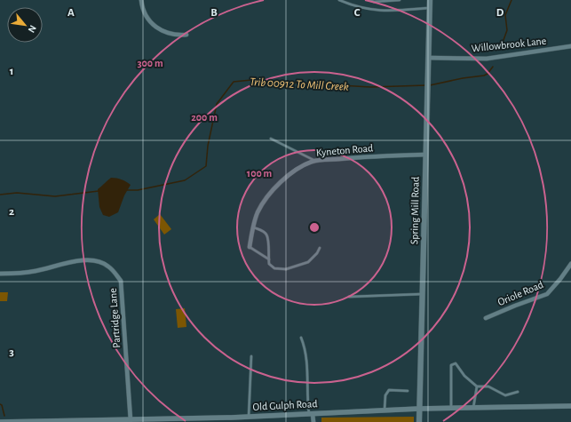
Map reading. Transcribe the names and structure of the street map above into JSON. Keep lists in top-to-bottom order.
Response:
{
  "streets": {
    "main road": ["Spring Mill Road"],
    "street": [
      "Willowbrook Lane",
      "Kyneton Road",
      "Oriole Road",
      "Partridge Lane",
      "Old Gulph Road"
    ]
  },
  "crossings": [
    ["Willowbrook Lane", "Spring Mill Road"],
    ["Kyneton Road", "Spring Mill Road"],
    ["Spring Mill Road", "Old Gulph Road"],
    ["Partridge Lane", "Old Gulph Road"]
  ],
  "water": ["Trib 00912 To Mill Creek"],
  "north": "bottom right",
  "grid": {
    "columns": [
      "A",
      "B",
      "C",
      "D"
    ],
    "rows": ["1", "2", "3"]
  },
  "rings": ["300 m", "200 m", "100 m"]
}
